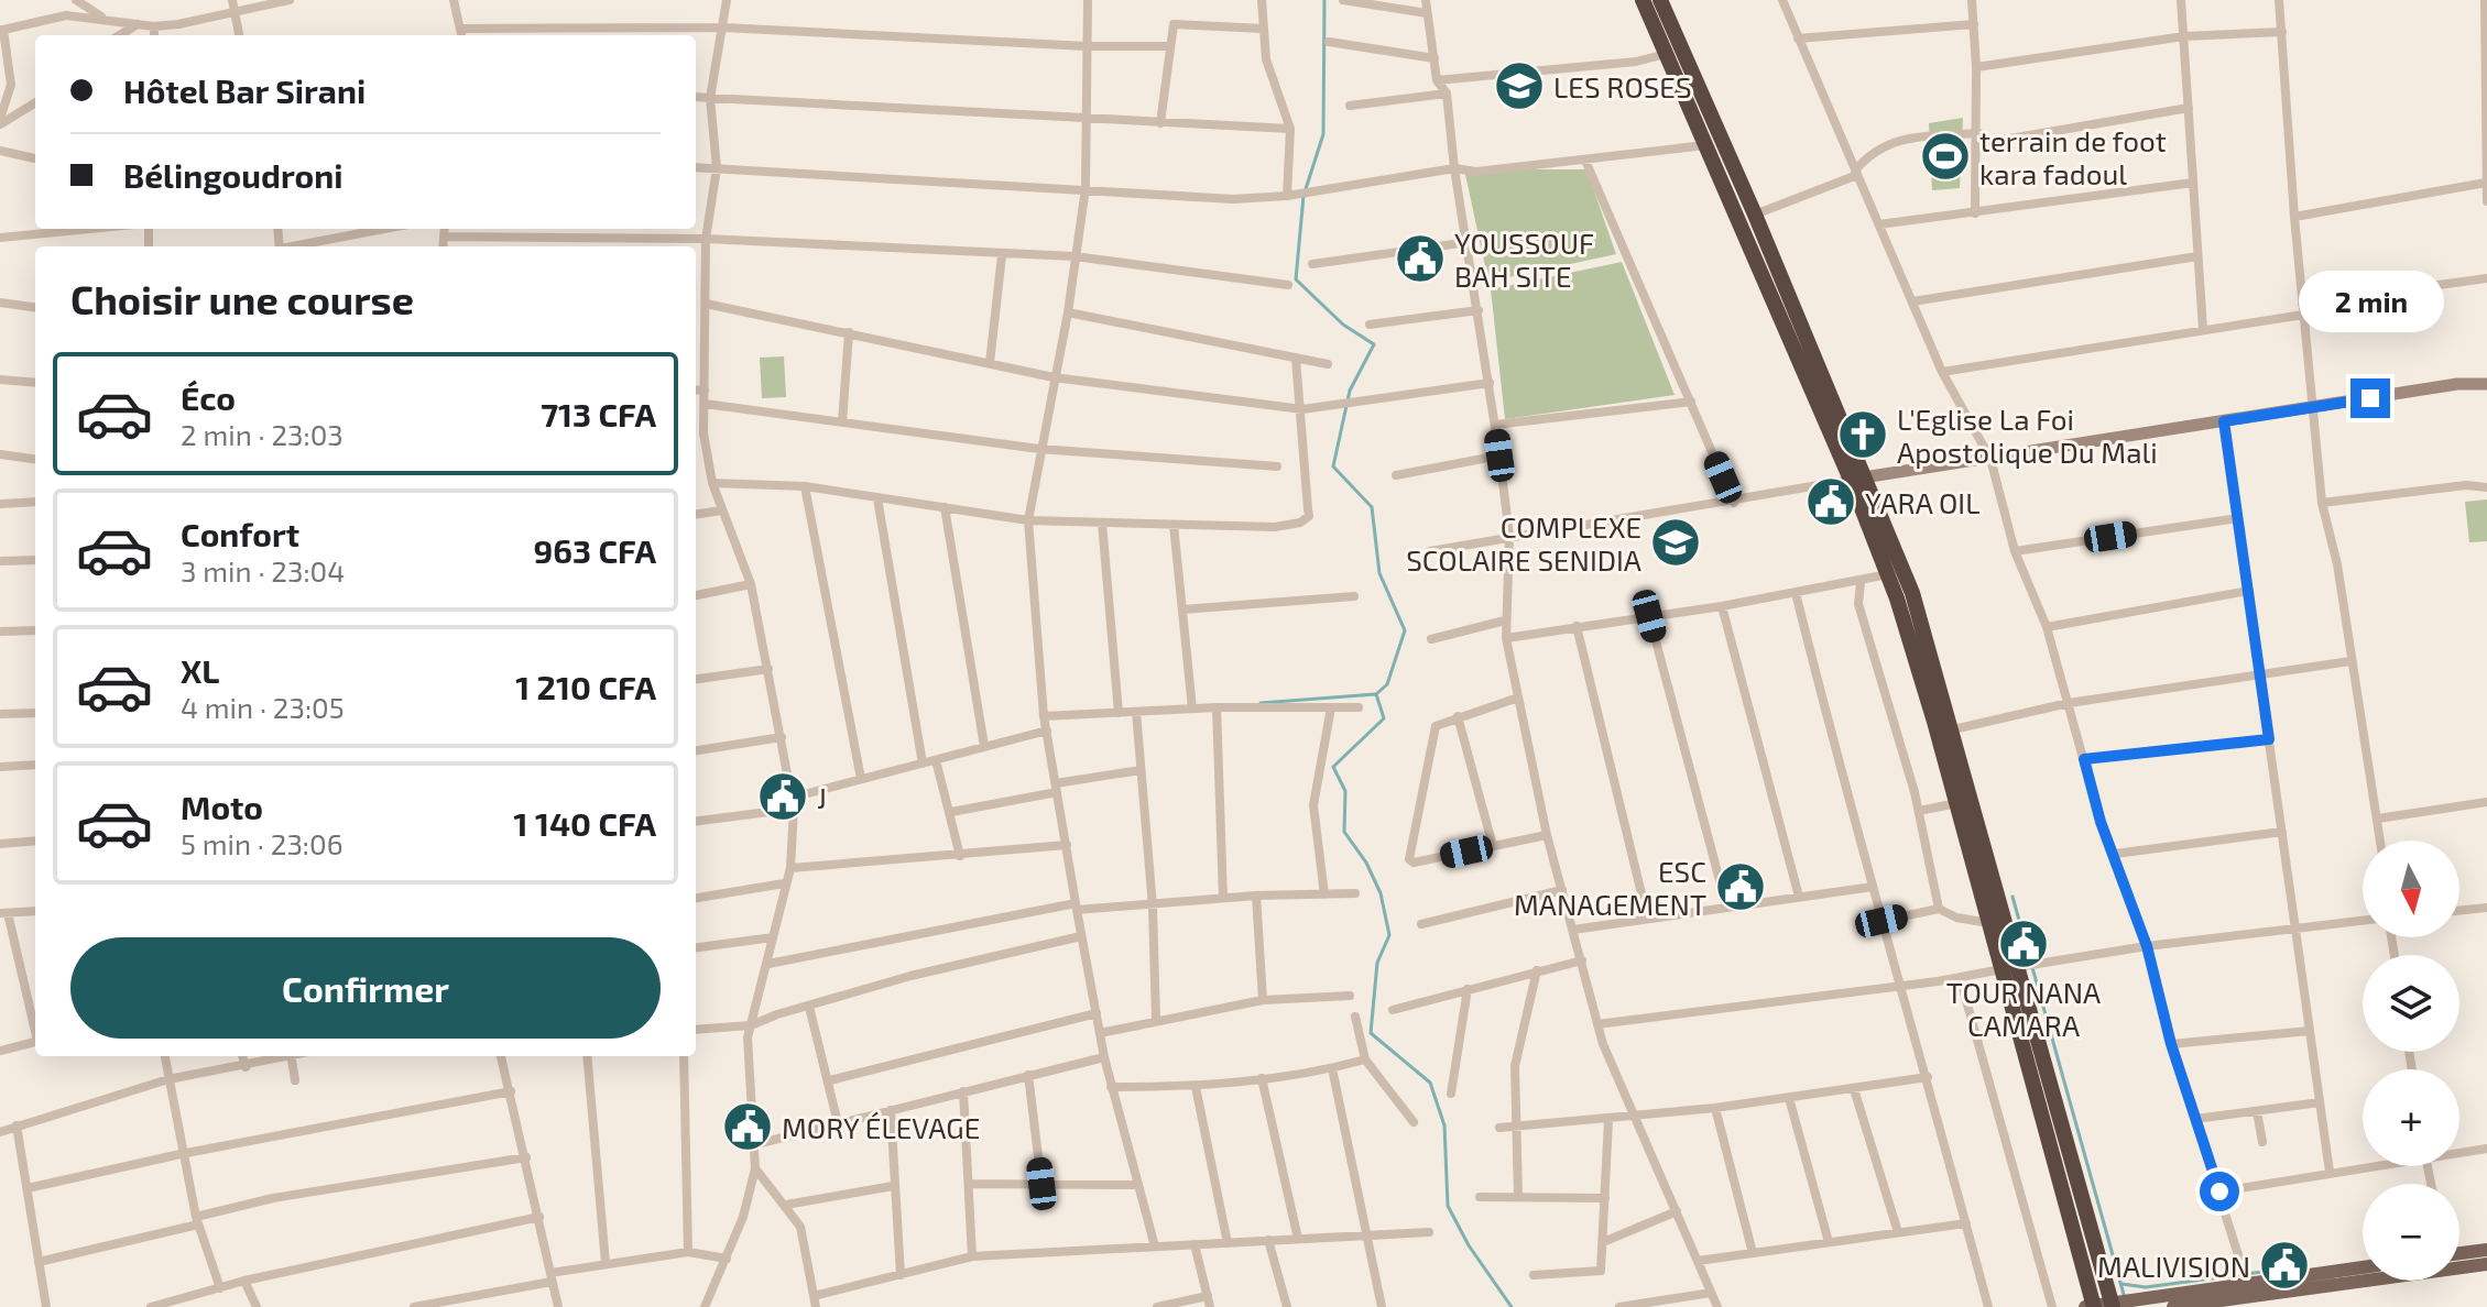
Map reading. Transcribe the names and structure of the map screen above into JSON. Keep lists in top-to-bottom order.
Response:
{
  "places": {
    "school or university": ["LES ROSES", "COMPLEXE SCOLAIRE SENIDIA"],
    "sports": ["terrain de foot kara fadoul"],
    "public building": [
      "YOUSSOUF BAH SITE",
      "YARA OIL",
      "J",
      "ESC MANAGEMENT",
      "TOUR NANA CAMARA",
      "MORY ÉLEVAGE",
      "MALIVISION"
    ],
    "church": ["L'Eglise La Foi Apostolique Du Mali"]
  },
  "north": "bottom",
  "page": {
    "banner": ["Hôtel Bar Sirani", "Bélingoudroni"],
    "heading": "Choisir une course",
    "bubble": "2 min",
    "list": [
      {
        "name": "Éco",
        "note": "2 min · 23:03",
        "value": "713 CFA"
      },
      {
        "name": "Confort",
        "note": "3 min · 23:04",
        "value": "963 CFA"
      },
      {
        "name": "XL",
        "note": "4 min · 23:05",
        "value": "1 210 CFA"
      },
      {
        "name": "Moto",
        "note": "5 min · 23:06",
        "value": "1 140 CFA"
      }
    ],
    "map_buttons": ["+", "−"],
    "buttons": "Confirmer"
  }
}
